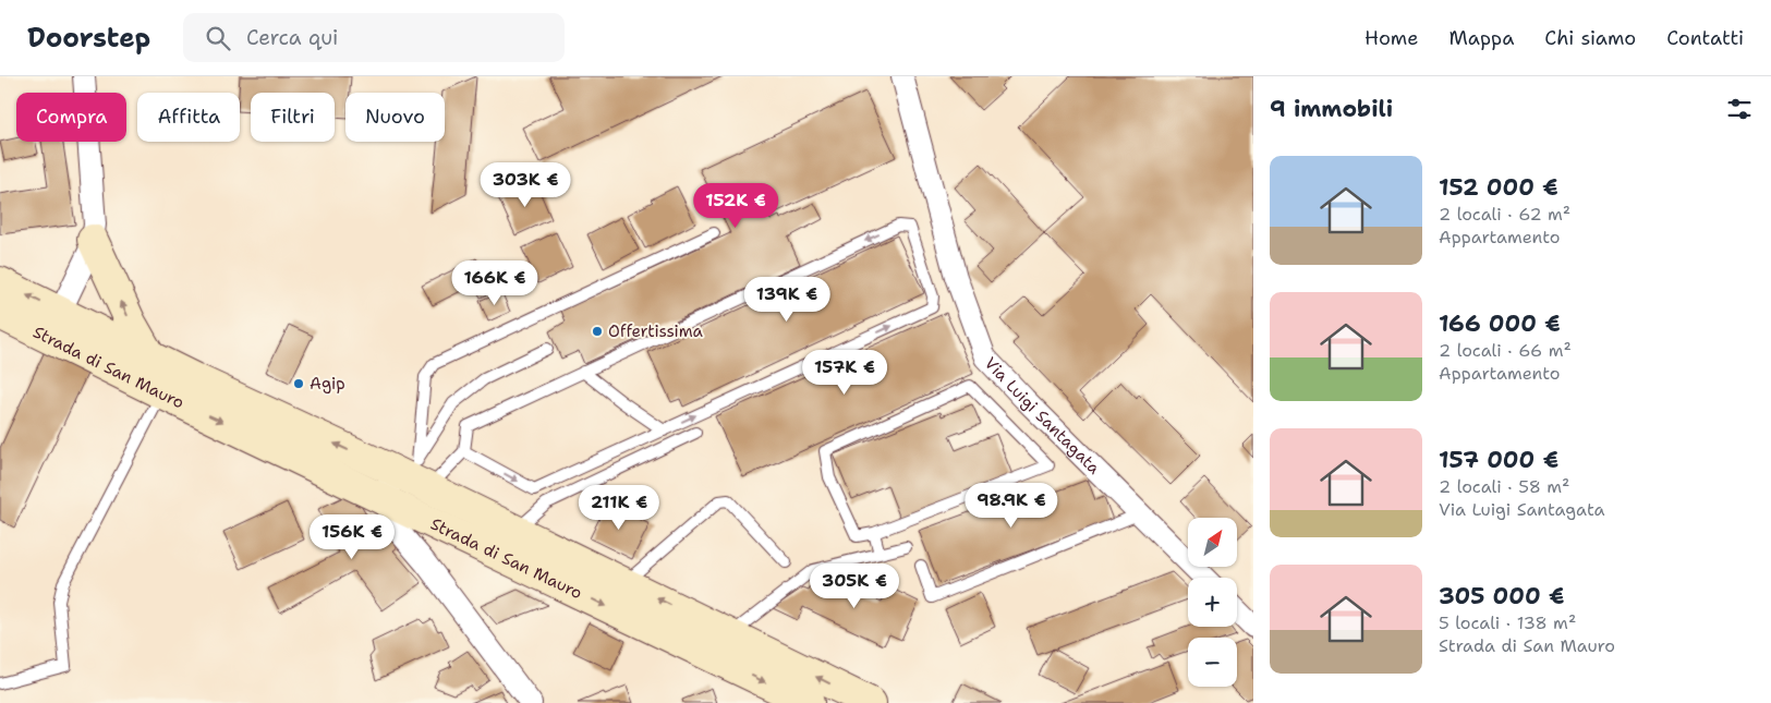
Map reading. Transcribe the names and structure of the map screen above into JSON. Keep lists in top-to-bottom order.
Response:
{
  "streets": {
    "main road": ["Strada di San Mauro"],
    "street": ["Via Luigi Santagata"]
  },
  "places": ["Offertissima", "Agip"],
  "north": "top right",
  "page": {
    "header": "Doorstep",
    "search": "Cerca qui",
    "nav": [
      "Home",
      "Mappa",
      "Chi siamo",
      "Contatti"
    ],
    "heading": "9 immobili",
    "chip": [
      "Compra",
      "Affitta",
      "Filtri",
      "Nuovo"
    ],
    "list": [
      {
        "name": "152 000 €",
        "note": "2 locali · 62 m² · Appartamento"
      },
      {
        "name": "166 000 €",
        "note": "2 locali · 66 m² · Appartamento"
      },
      {
        "name": "157 000 €",
        "note": "2 locali · 58 m² · Via Luigi Santagata"
      },
      {
        "name": "305 000 €",
        "note": "5 locali · 138 m² · Strada di San Mauro"
      }
    ],
    "price": [
      "303K €",
      "152K €",
      "166K €",
      "139K €",
      "157K €",
      "98.9K €",
      "211K €",
      "156K €",
      "305K €"
    ],
    "map_buttons": ["+", "−"]
  }
}
